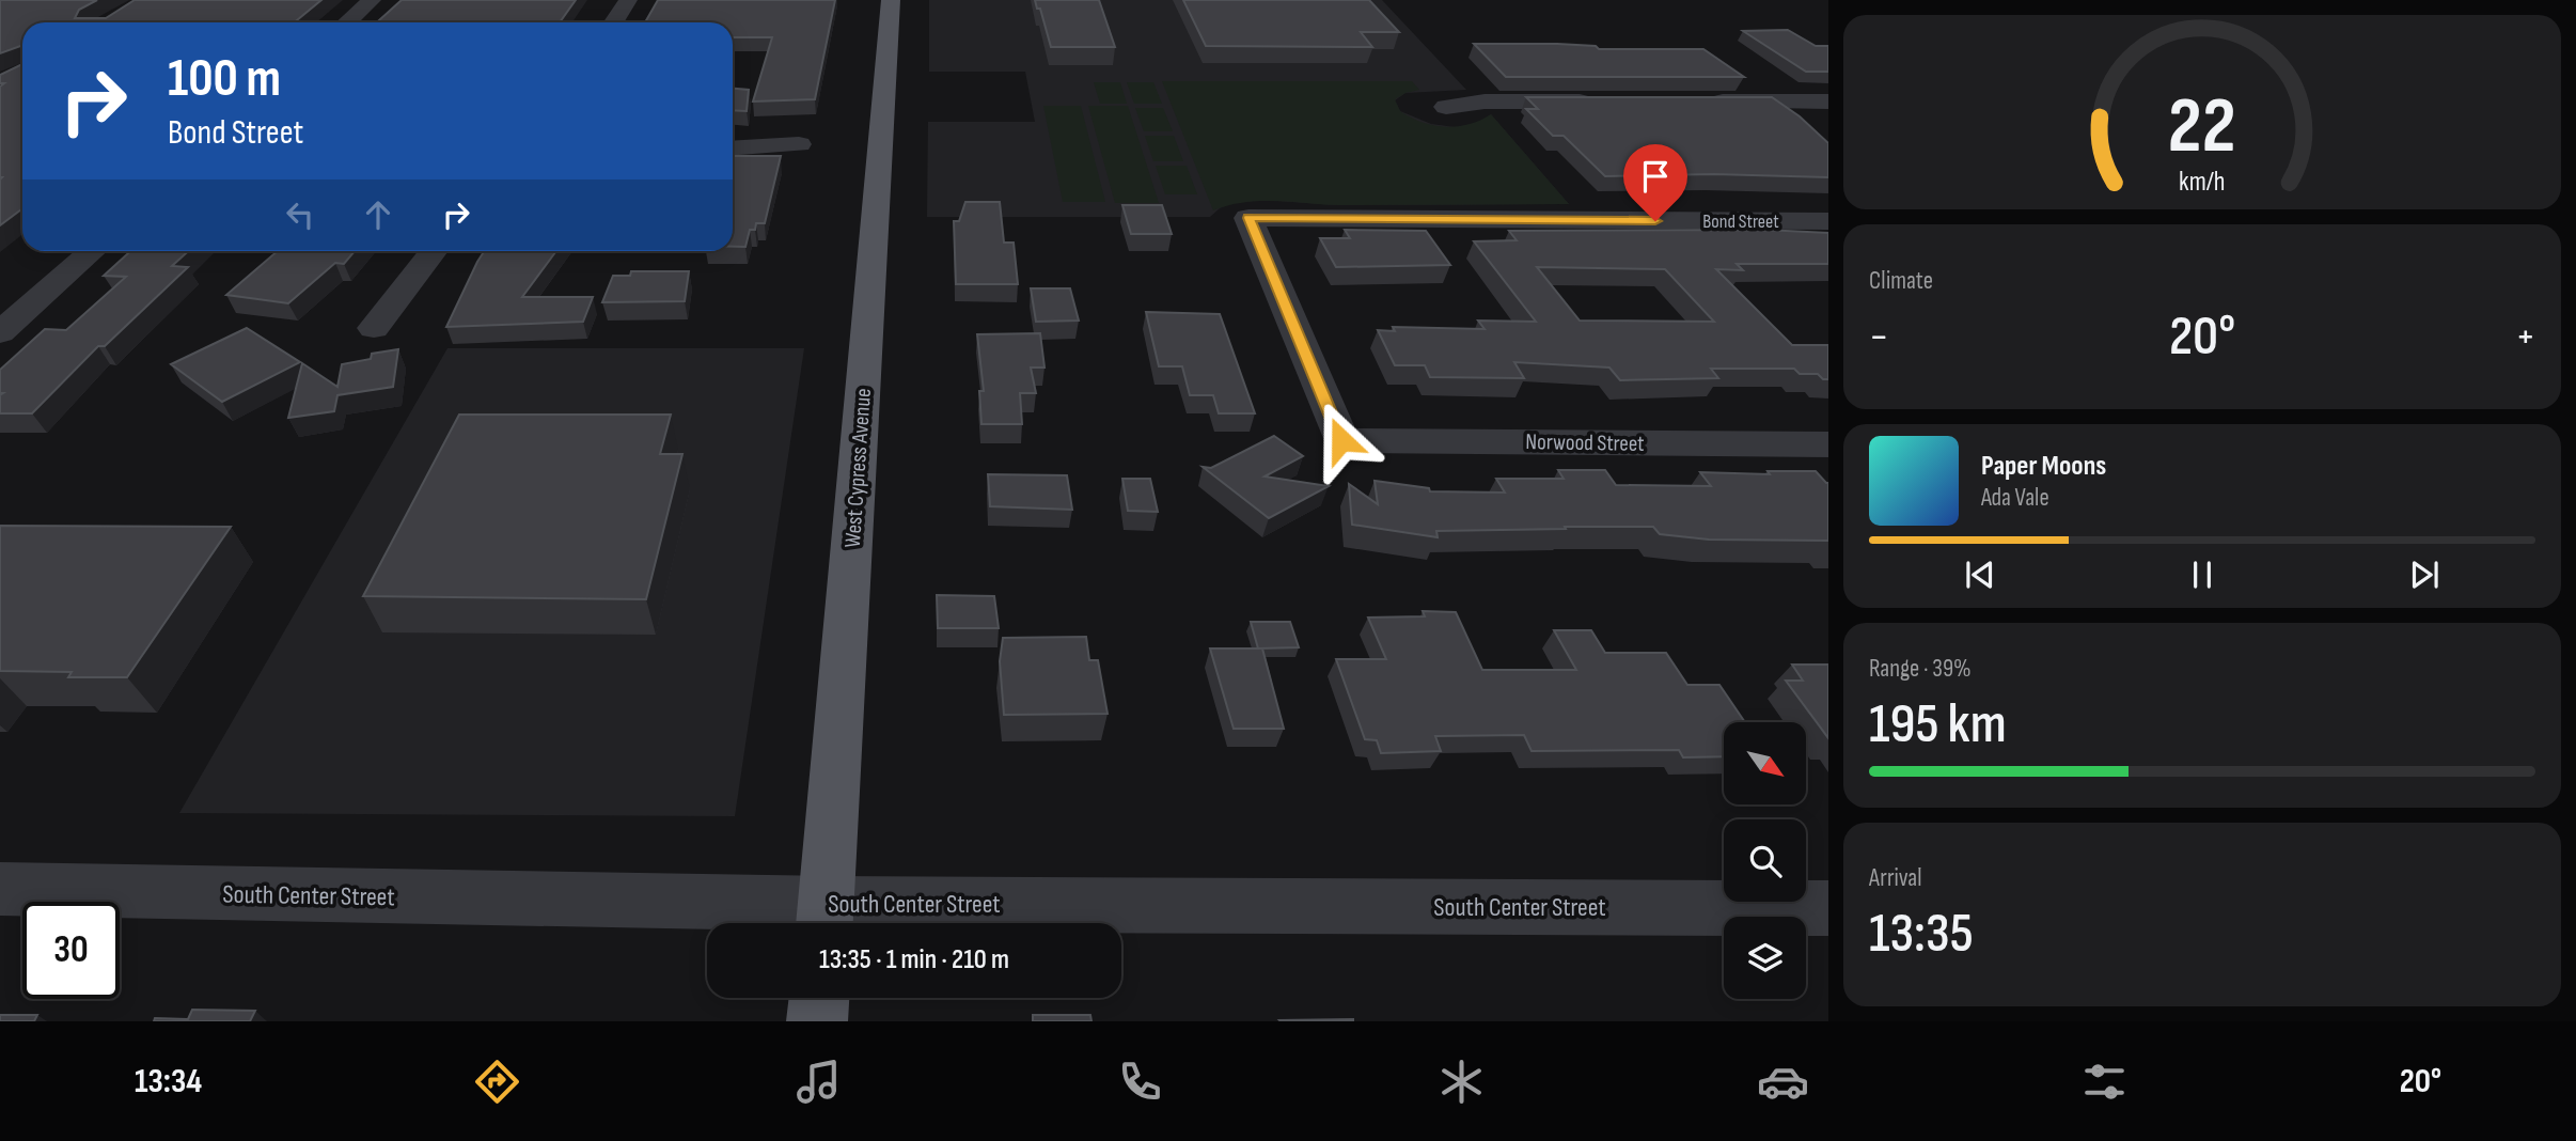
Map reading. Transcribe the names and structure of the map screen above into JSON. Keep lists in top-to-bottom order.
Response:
{
  "streets": {
    "main road": ["West Cypress Avenue"],
    "street": ["Bond Street", "Norwood Street", "South Center Street"]
  },
  "crossings": [
    ["Bond Street", "Norwood Street"],
    ["West Cypress Avenue", "South Center Street"]
  ],
  "north": "bottom right",
  "page": {
    "turn": ["100 m", "Bond Street"],
    "tile": [
      "Climate",
      ["Range · 39%", "195 km"],
      ["Arrival", "13:35"]
    ],
    "heat": ["−", "20°", "+"],
    "song": ["Paper Moons", "Ada Vale"],
    "limit": "30",
    "trip": "13:35 · 1 min · 210 m",
    "tabs": ["13:34", "20°"],
    "gauge": ["22", "km/h"]
  }
}
